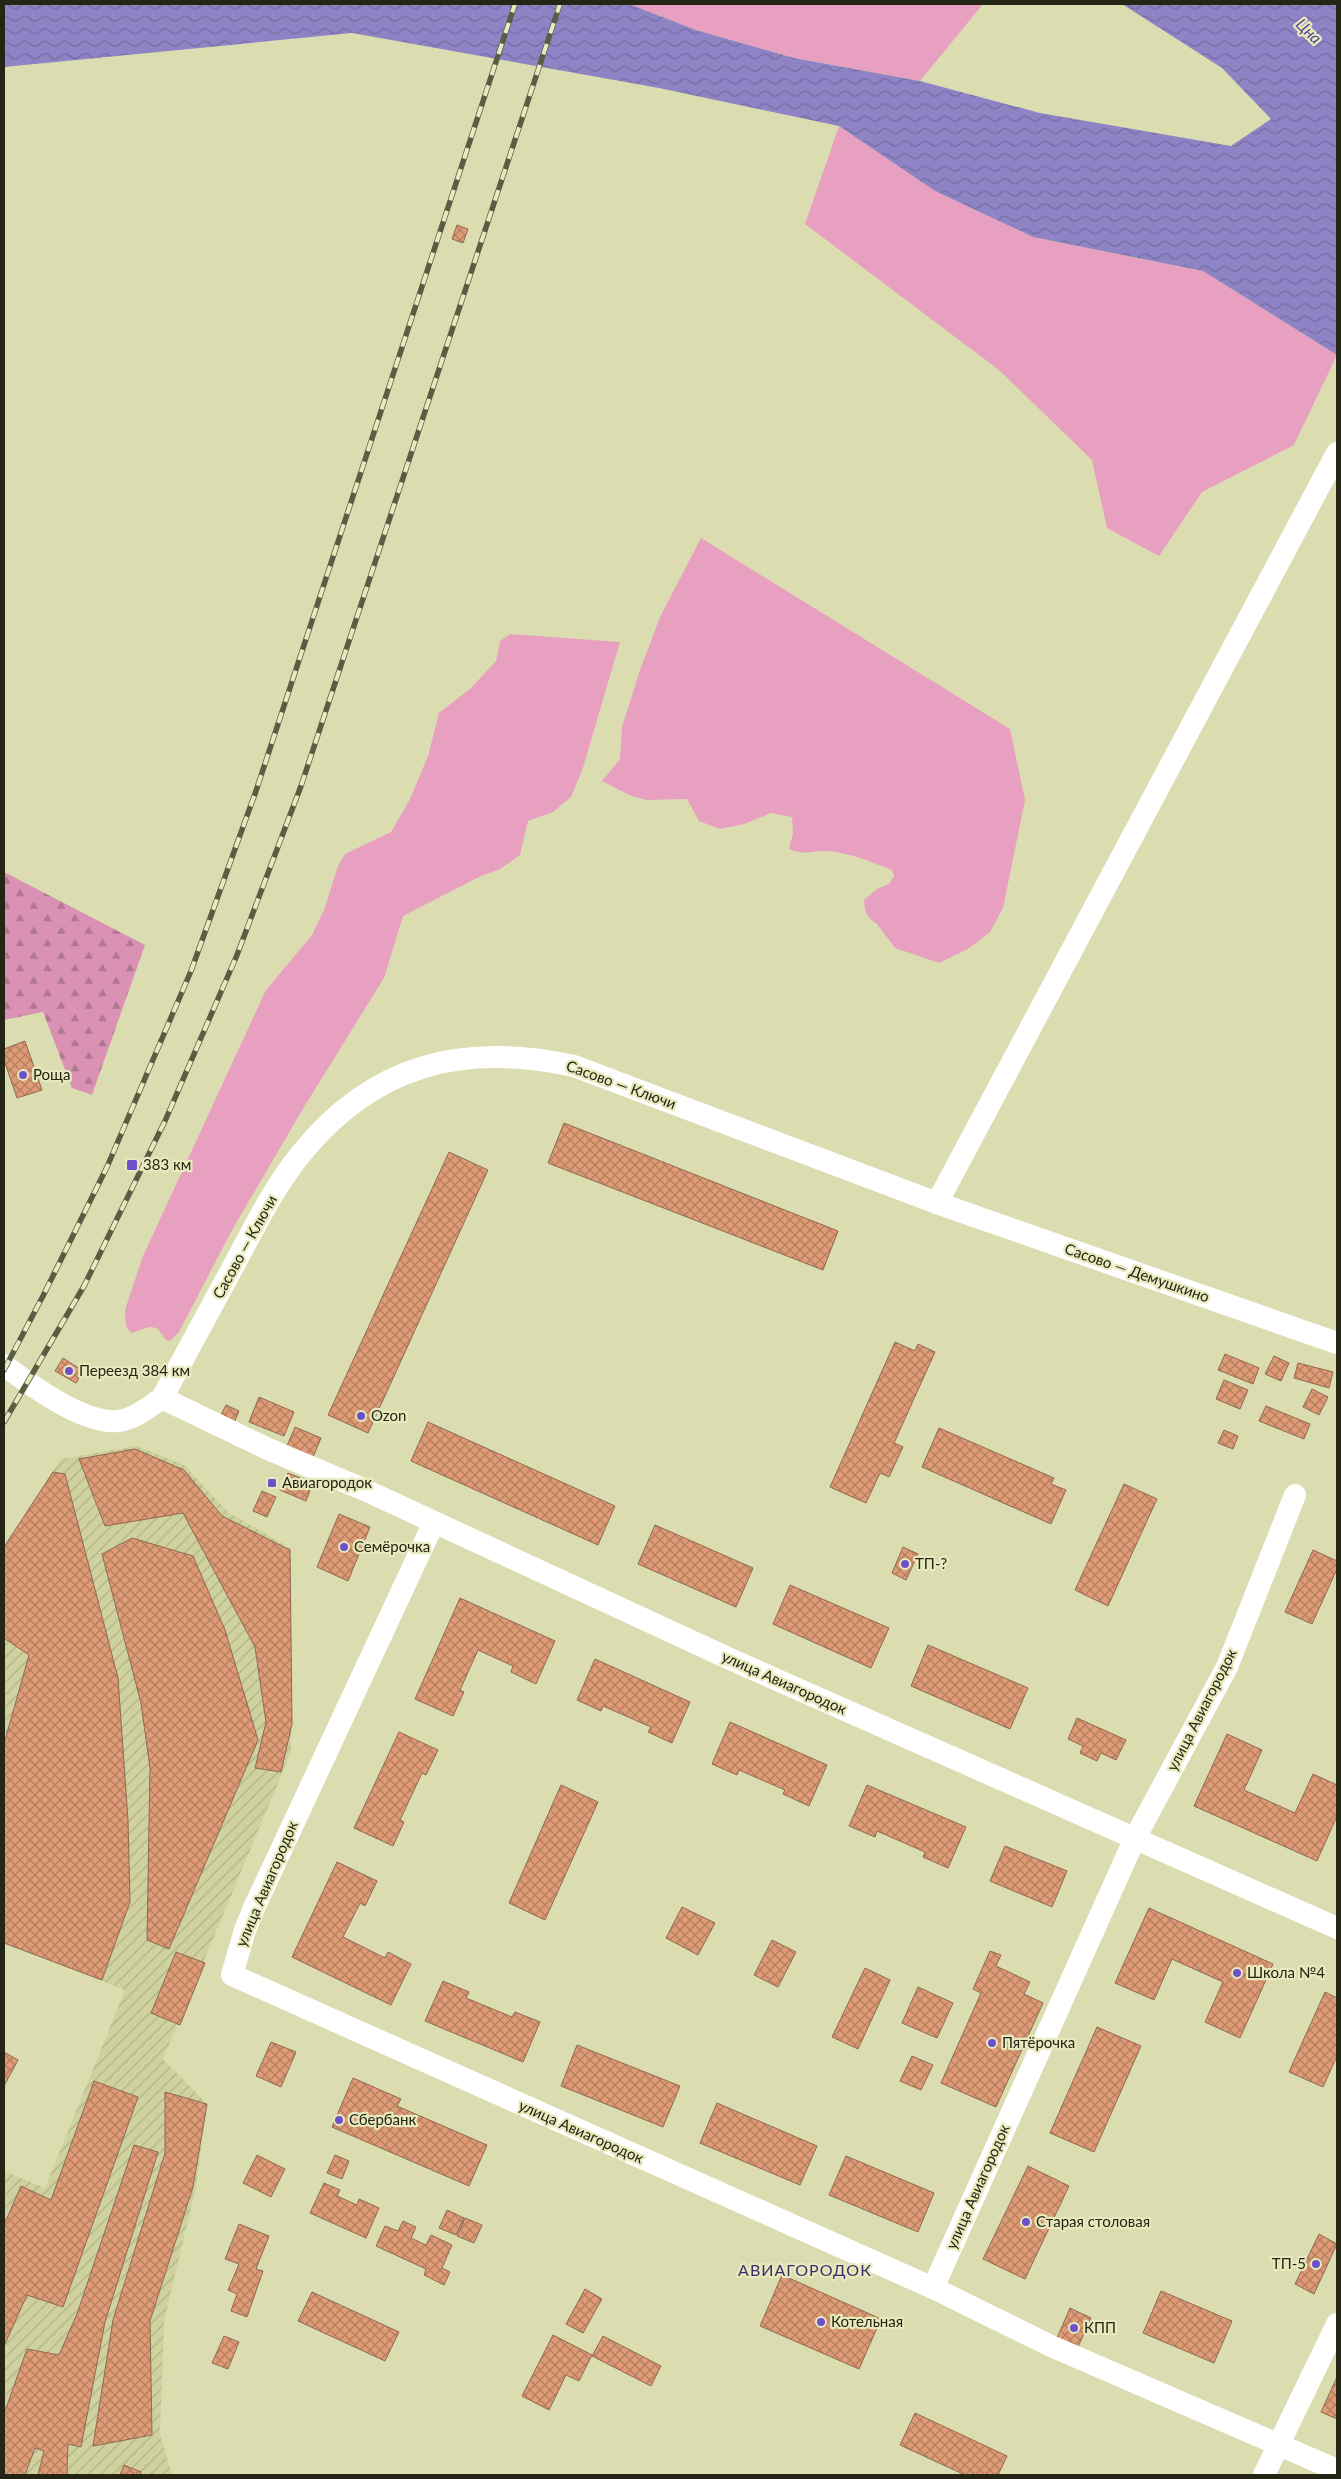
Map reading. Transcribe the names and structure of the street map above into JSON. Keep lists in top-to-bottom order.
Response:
{
  "streets": {
    "street": ["Сасово — Ключи", "Сасово — Демушкино", "улица Авиагородок"]
  },
  "crossings": [
    ["Сасово — Ключи", "Сасово — Демушкино"],
    ["Сасово — Ключи", "улица Авиагородок"]
  ],
  "districts": ["АВИАГОРОДОК"],
  "water": ["Цна"],
  "places": {
    "other": [
      "Роща",
      "Переезд 384 км",
      "Ozon",
      "Семёрочка",
      "ТП-?",
      "Школа №4",
      "Пятёрочка",
      "Сбербанк",
      "Старая столовая",
      "ТП-5",
      "Котельная",
      "КПП"
    ],
    "transit": ["383 км", "Авиагородок"]
  }
}
